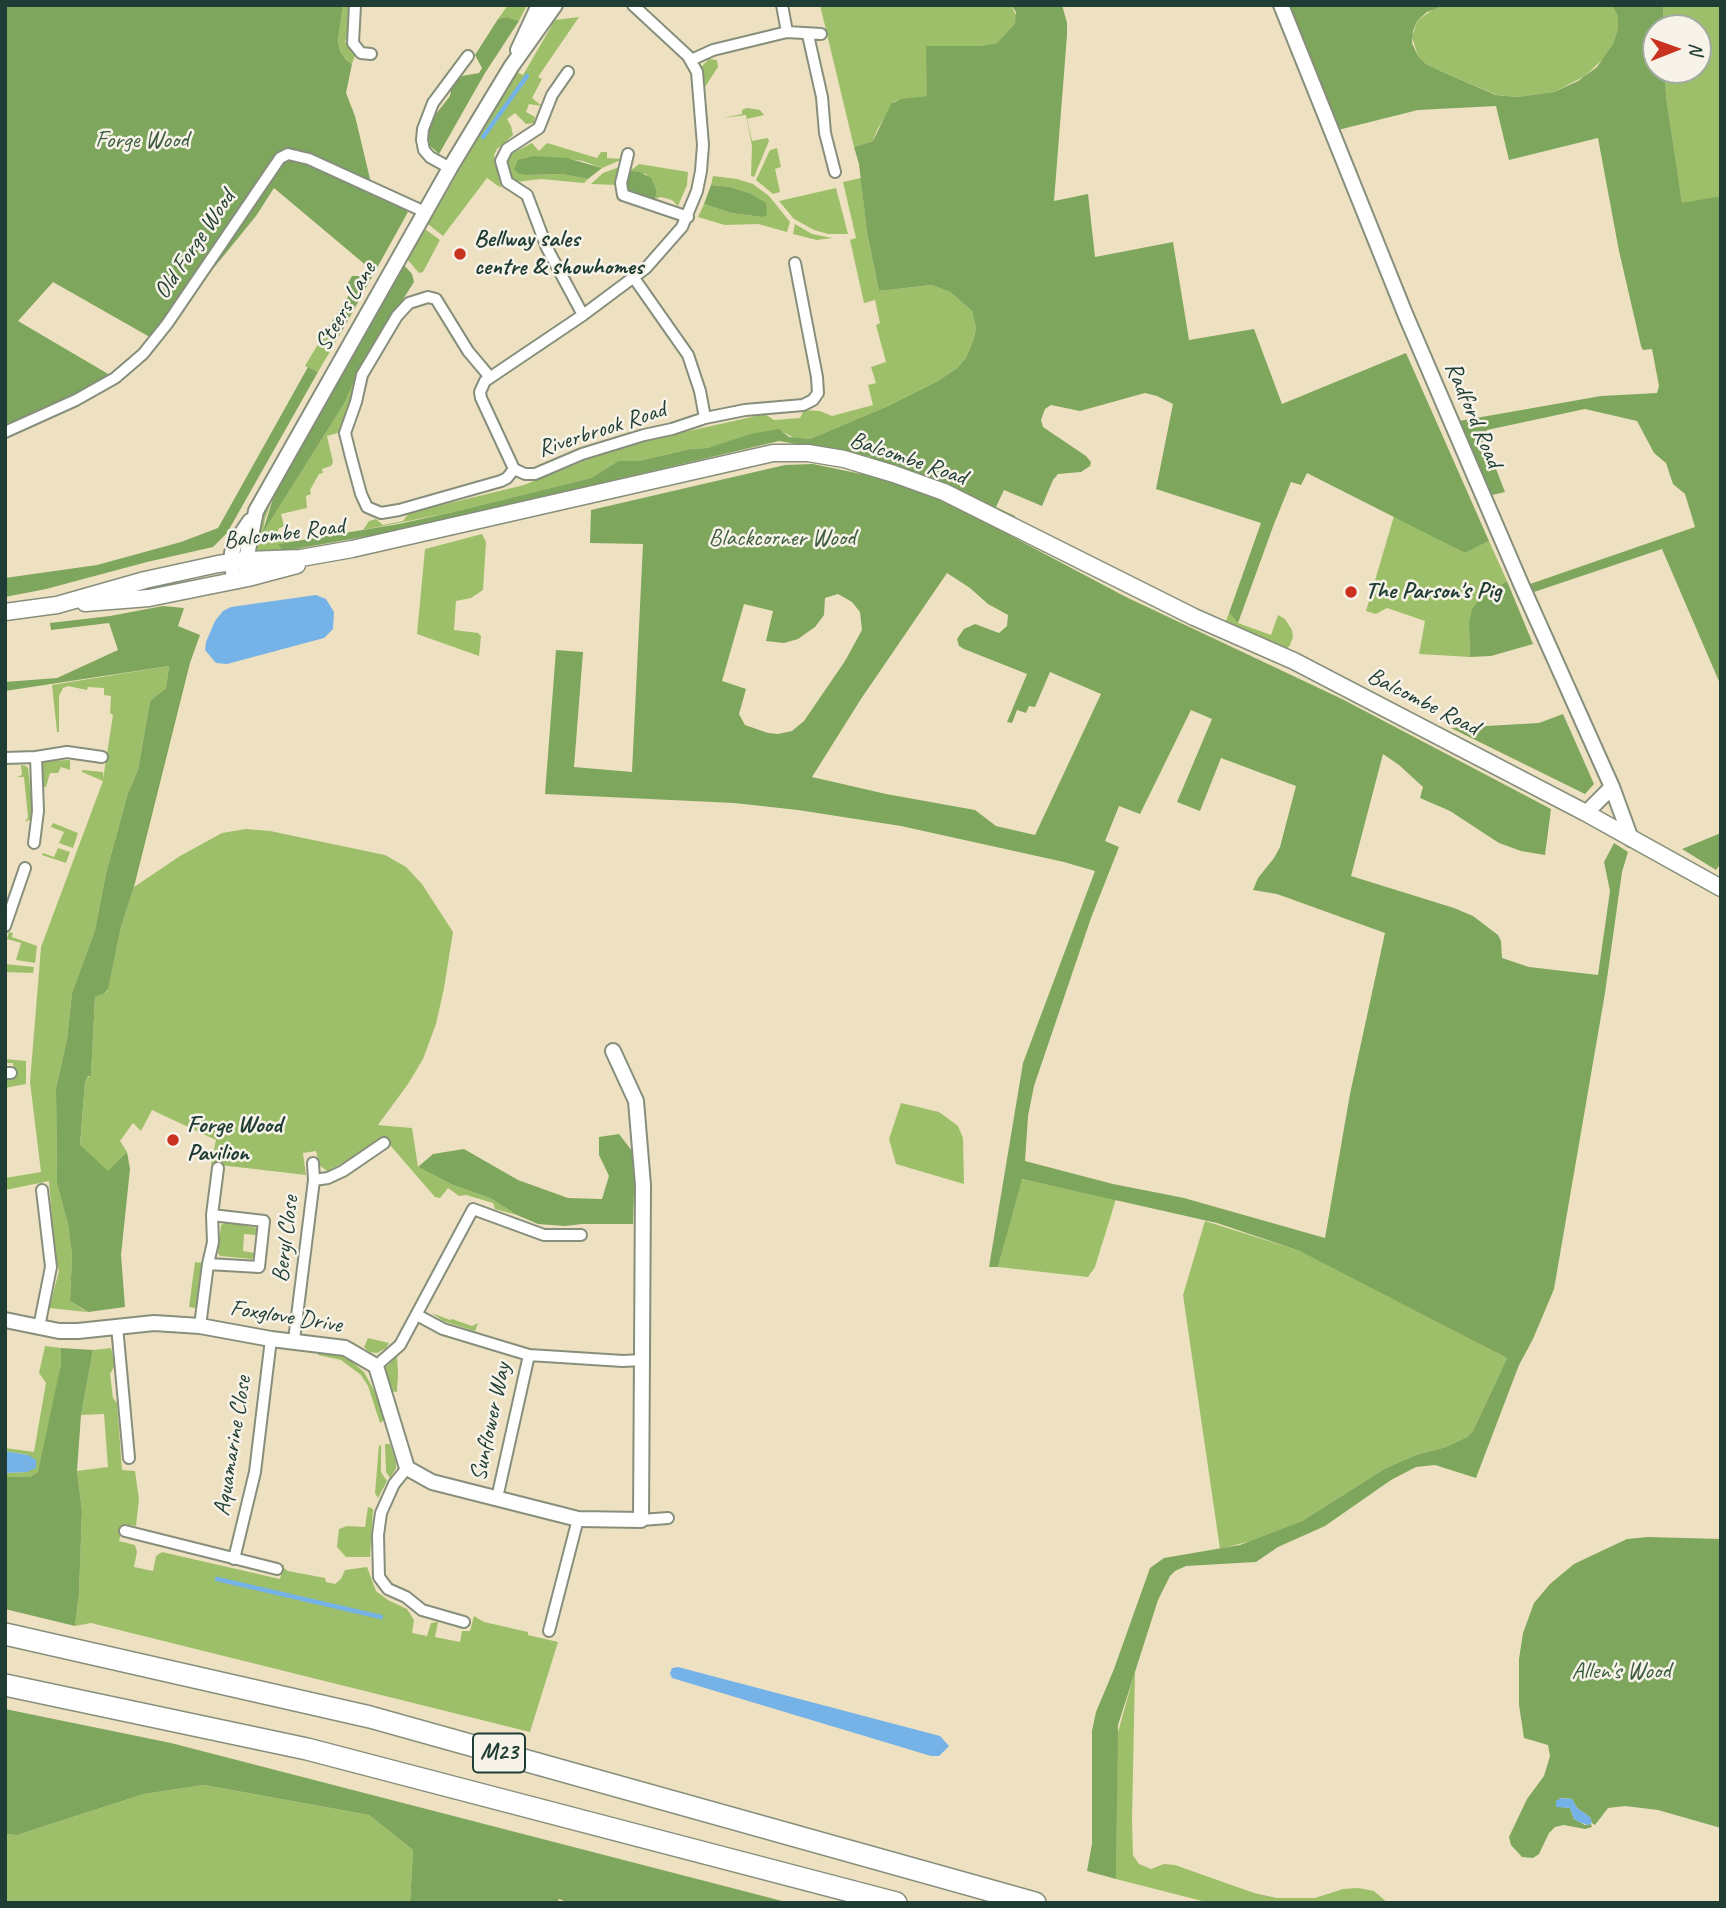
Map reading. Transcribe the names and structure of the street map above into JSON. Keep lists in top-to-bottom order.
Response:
{
  "streets": {
    "highway": ["M23"],
    "main road": ["Balcombe Road"],
    "street": [
      "Old Forge Wood",
      "Steers Lane",
      "Radford Road",
      "Riverbrook Road",
      "Beryl Close",
      "Foxglove Drive",
      "Sunflower Way",
      "Aquamarine Close"
    ]
  },
  "crossings": [
    ["Old Forge Wood", "Steers Lane"],
    ["Steers Lane", "Balcombe Road"],
    ["Radford Road", "Balcombe Road"],
    ["Beryl Close", "Foxglove Drive"],
    ["Foxglove Drive", "Aquamarine Close"]
  ],
  "parks": ["Forge Wood", "Blackcorner Wood", "Allen's Wood"],
  "places": ["Bellway sales centre & showhomes", "The Parson's Pig", "Forge Wood Pavilion"],
  "north": "right"
}
